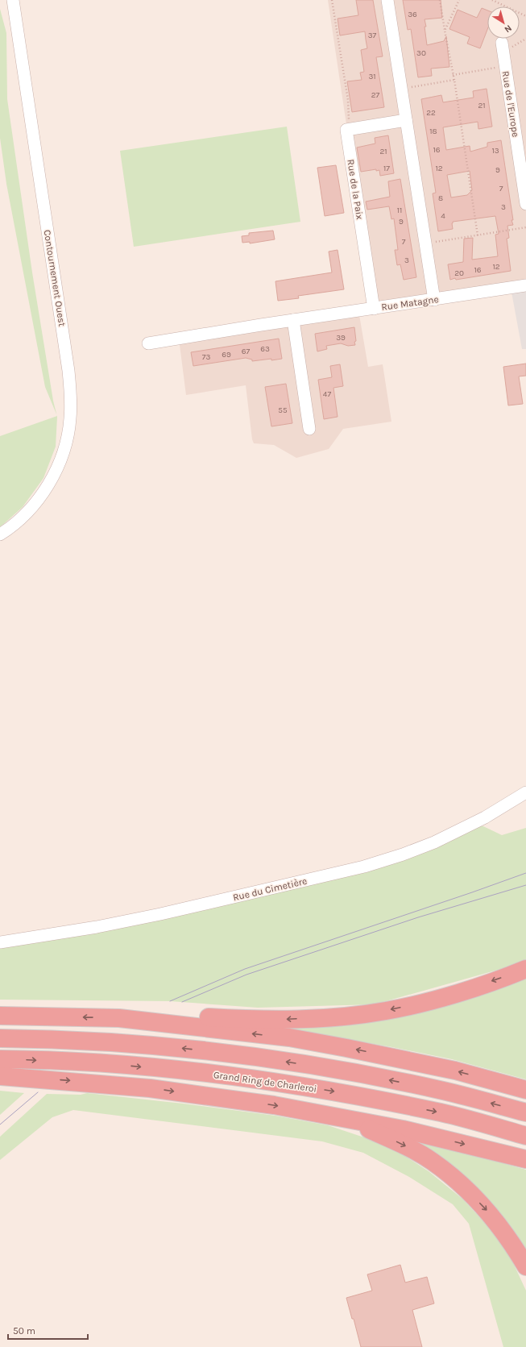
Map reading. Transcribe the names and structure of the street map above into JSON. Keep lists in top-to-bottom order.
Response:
{
  "streets": {
    "highway": ["Grand Ring de Charleroi"],
    "street": [
      "Rue de l'Europe",
      "Rue de la Paix",
      "Contournement Ouest",
      "Rue Matagne",
      "Rue du Cimetière"
    ]
  },
  "crossings": [
    ["Rue de la Paix", "Rue Matagne"]
  ],
  "house_numbers": [
    "36",
    "37",
    "30",
    "31",
    "27",
    "21",
    "22",
    "18",
    "16",
    "13",
    "21",
    "17",
    "12",
    "9",
    "7",
    "8",
    "3",
    "11",
    "4",
    "9",
    "7",
    "3",
    "12",
    "16",
    "20",
    "39",
    "63",
    "67",
    "69",
    "73",
    "47",
    "55"
  ],
  "scale_bar": "50 m",
  "north": "bottom right"
}
